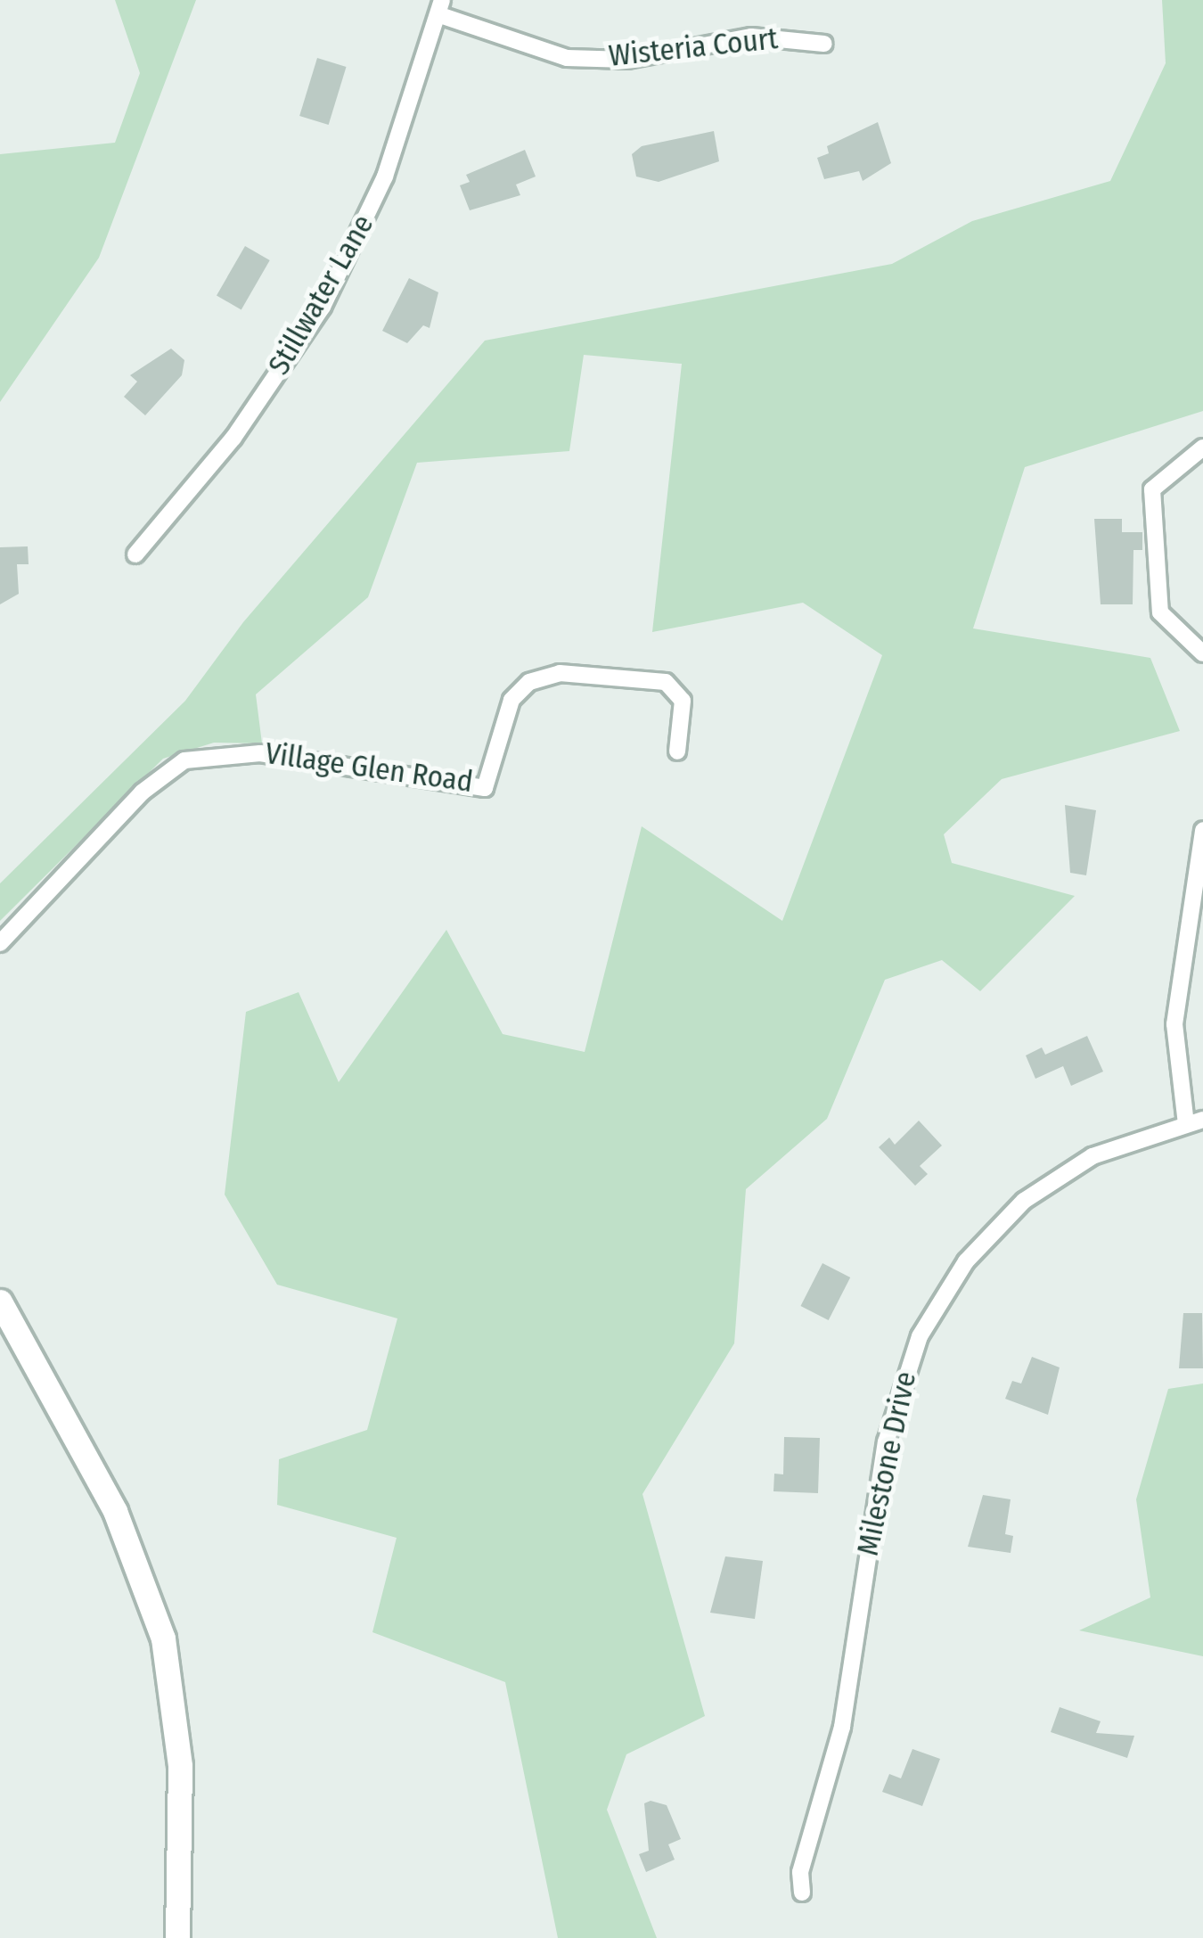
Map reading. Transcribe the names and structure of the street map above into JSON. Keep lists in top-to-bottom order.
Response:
{
  "streets": {
    "street": [
      "Wisteria Court",
      "Stillwater Lane",
      "Village Glen Road",
      "Milestone Drive"
    ]
  },
  "crossings": [
    ["Wisteria Court", "Stillwater Lane"]
  ]
}
